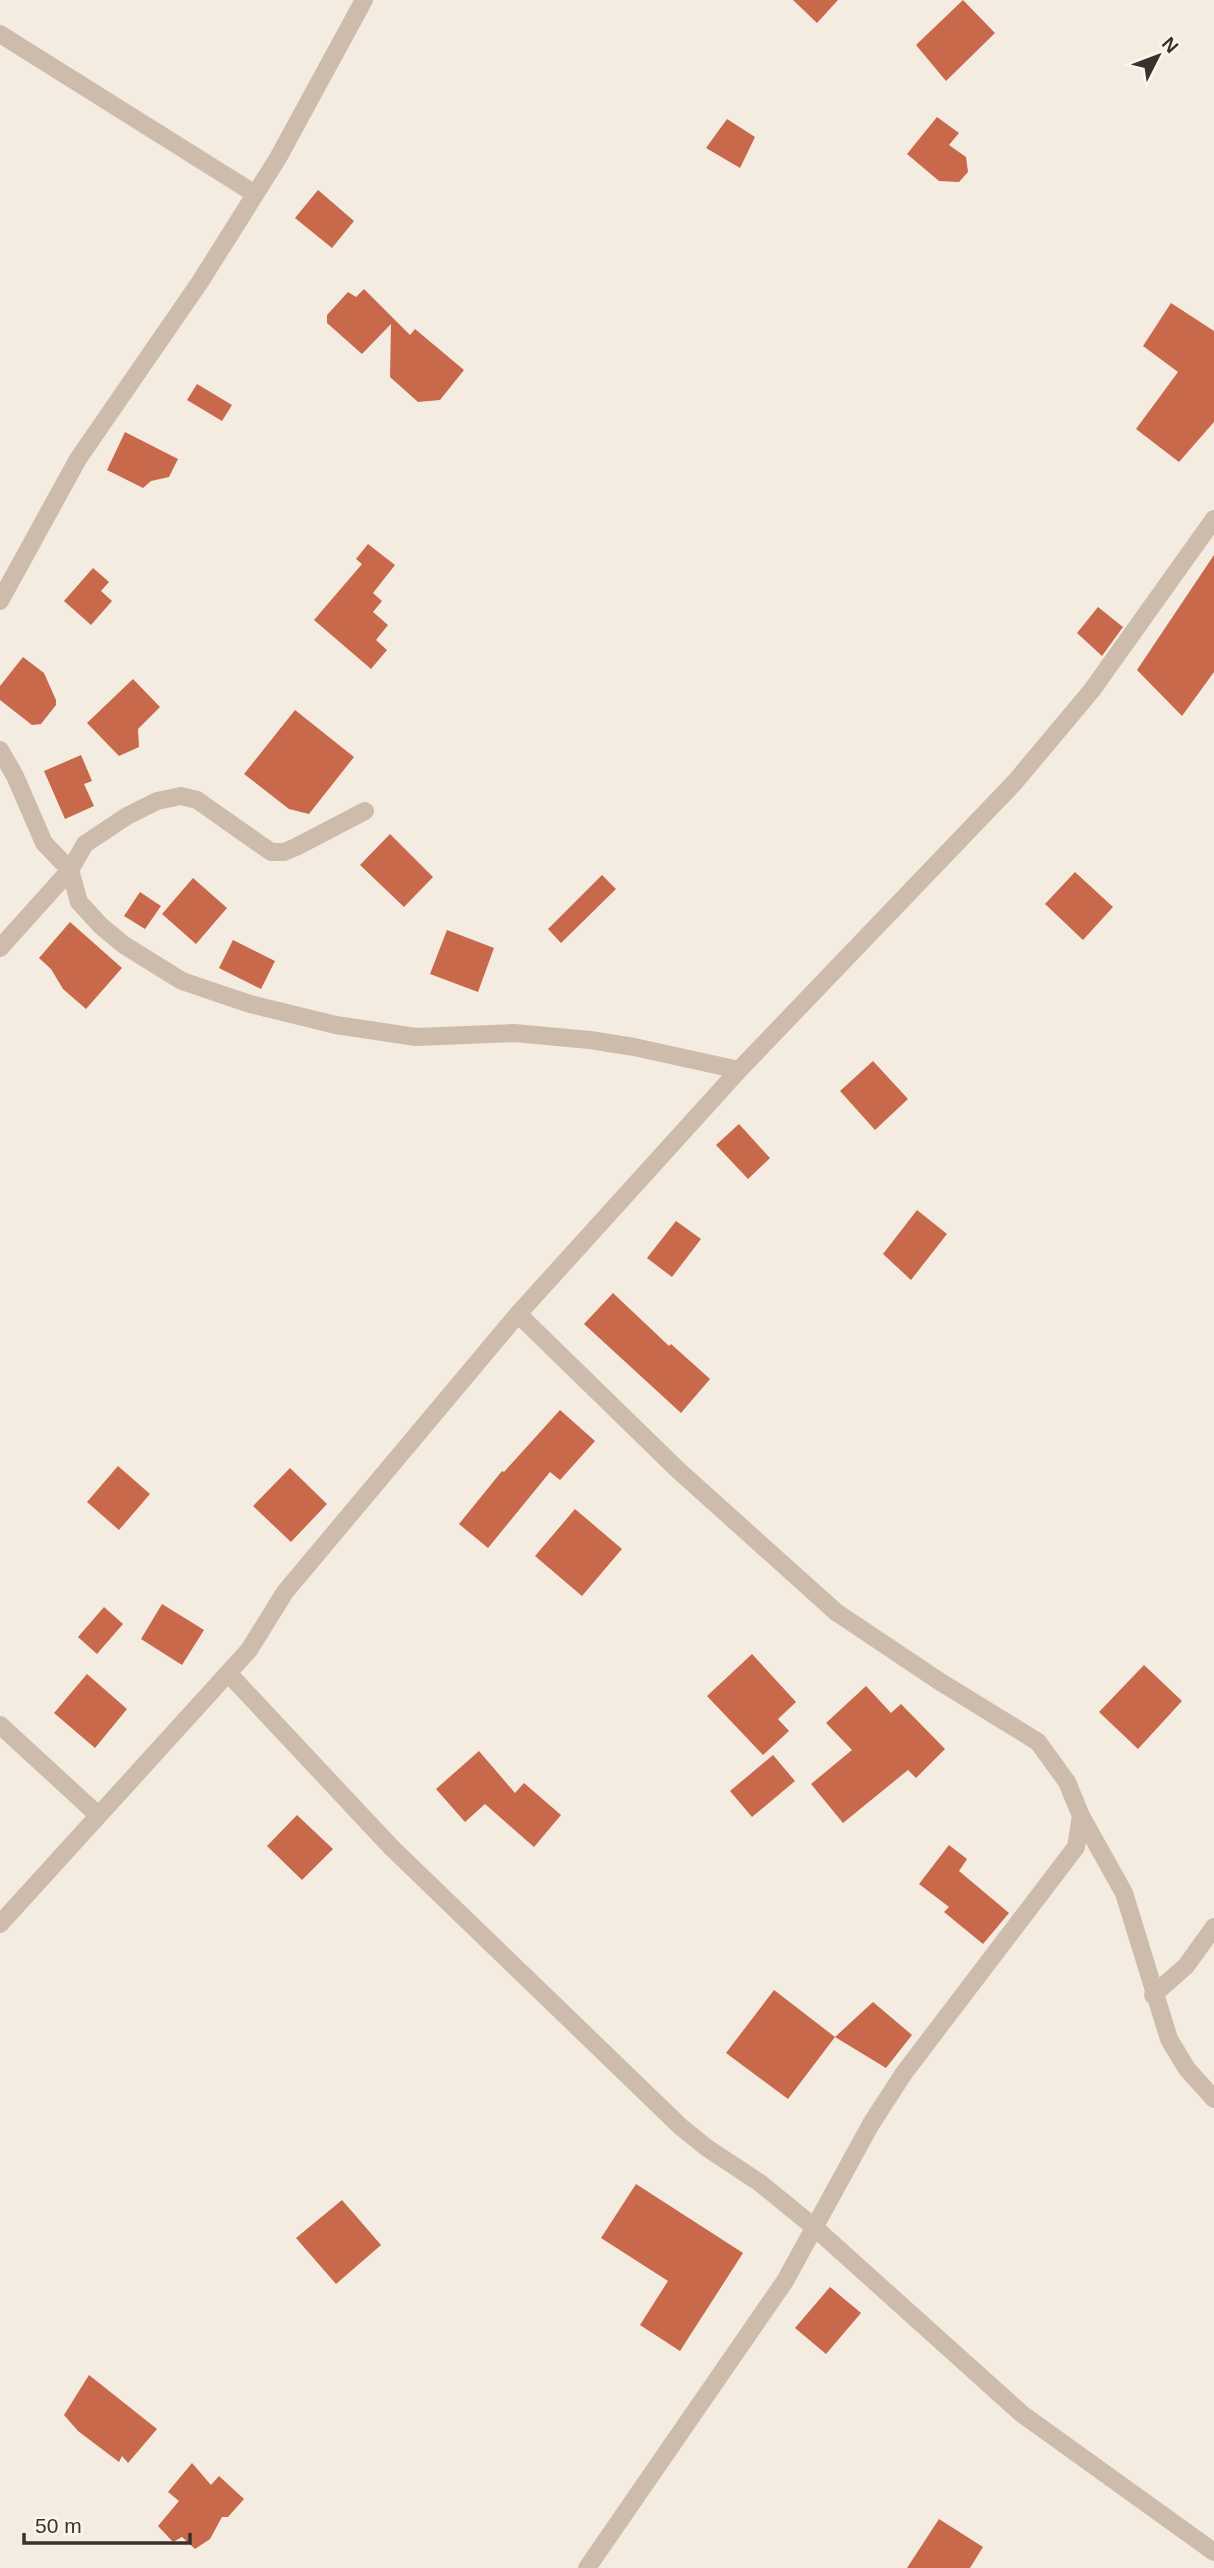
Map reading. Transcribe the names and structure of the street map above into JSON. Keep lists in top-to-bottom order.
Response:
{
  "scale_bar": "50 m",
  "north": "top right"
}
